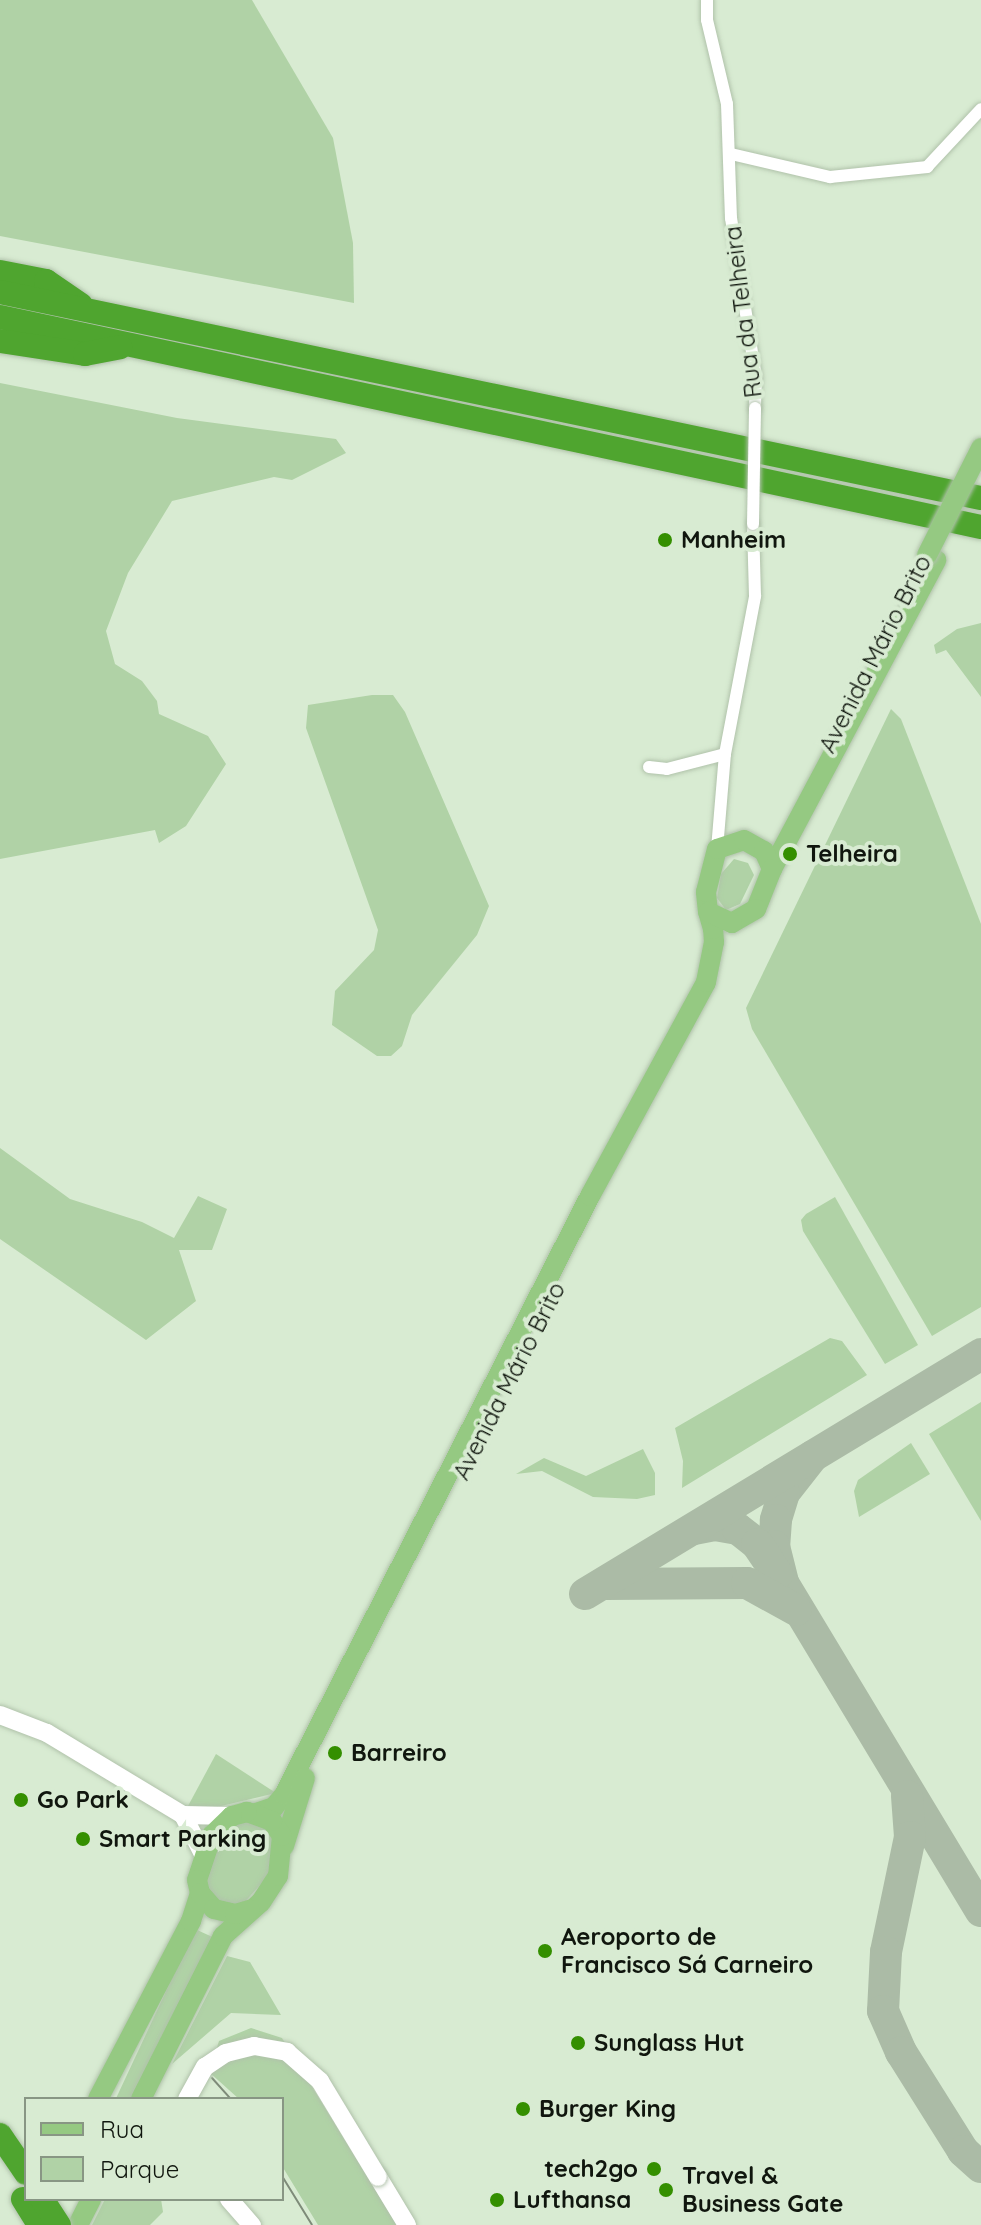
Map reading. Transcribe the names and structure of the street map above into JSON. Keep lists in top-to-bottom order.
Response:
{
  "streets": {
    "main road": ["Avenida Mário Brito"],
    "street": ["Rua da Telheira"]
  },
  "crossings": [
    ["Rua da Telheira", "Avenida Mário Brito"]
  ],
  "places": [
    "Manheim",
    "Telheira",
    "Barreiro",
    "Go Park",
    "Smart Parking",
    "Aeroporto de Francisco Sá Carneiro",
    "Sunglass Hut",
    "Burger King",
    "tech2go",
    "Travel & Business Gate",
    "Lufthansa"
  ],
  "legend": ["Rua", "Parque"]
}
